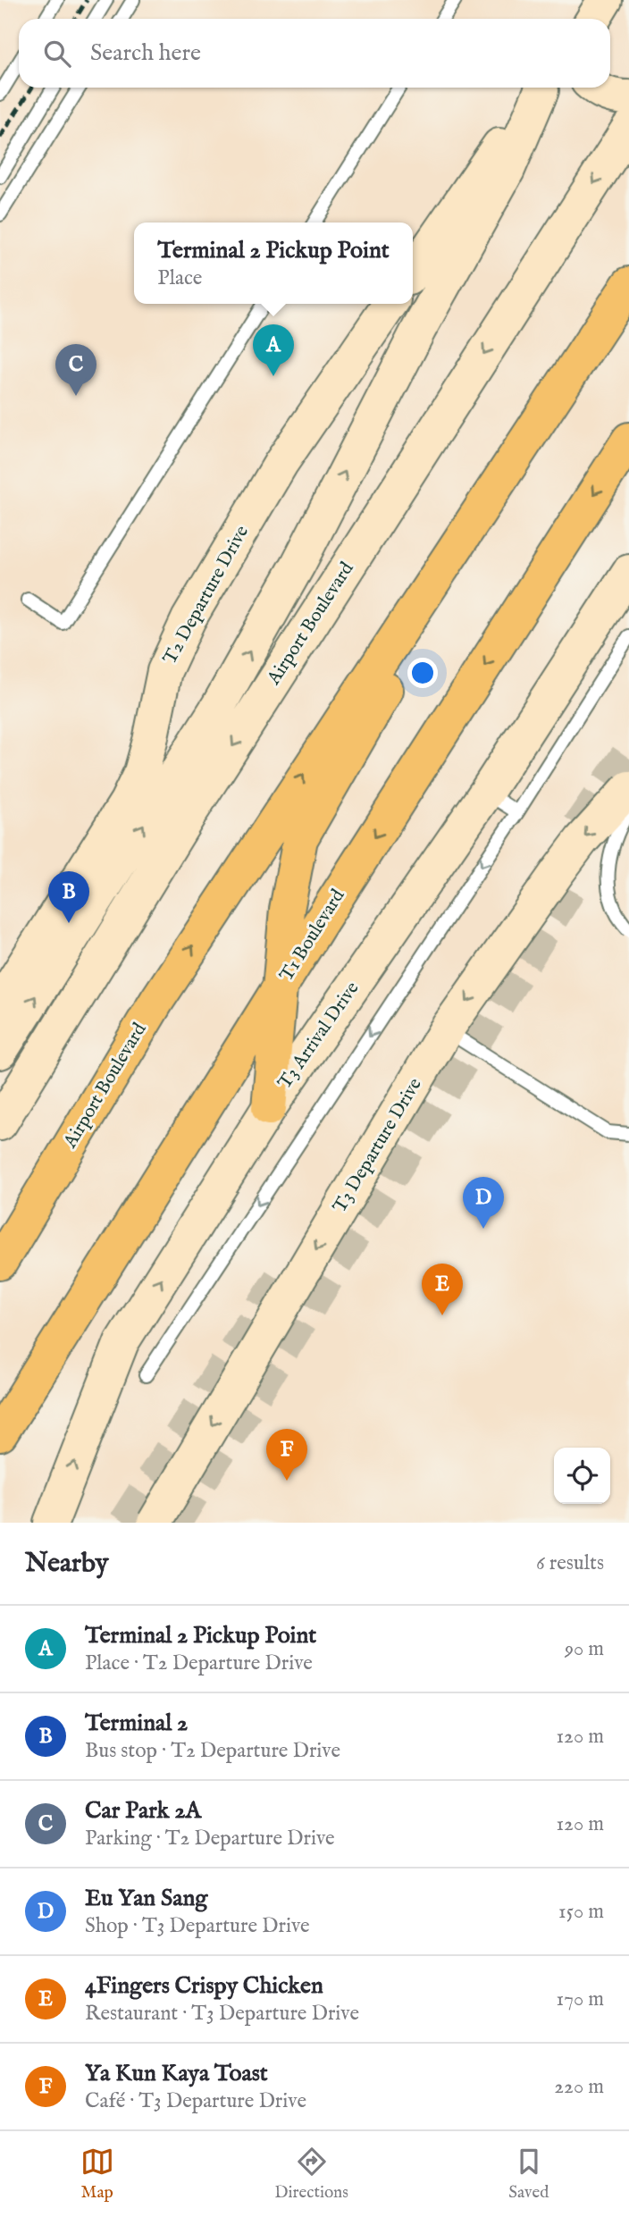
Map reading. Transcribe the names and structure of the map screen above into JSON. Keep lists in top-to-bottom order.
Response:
{
  "streets": {
    "highway": ["Airport Boulevard", "T1 Boulevard"],
    "main road": ["T2 Departure Drive", "T3 Arrival Drive", "T3 Departure Drive"]
  },
  "one_way": ["T3 Arrival Drive", "T3 Departure Drive"],
  "page": {
    "search": "Search here",
    "popup": ["Terminal 2 Pickup Point", "Place"],
    "pins": [
      "A",
      "C",
      "B",
      "D",
      "E",
      "F"
    ],
    "heading": ["Nearby", "6 results"],
    "list": [
      {
        "mark": "A",
        "name": "Terminal 2 Pickup Point",
        "note": "Place · T2 Departure Drive",
        "value": "90 m"
      },
      {
        "mark": "B",
        "name": "Terminal 2",
        "note": "Bus stop · T2 Departure Drive",
        "value": "120 m"
      },
      {
        "mark": "C",
        "name": "Car Park 2A",
        "note": "Parking · T2 Departure Drive",
        "value": "120 m"
      },
      {
        "mark": "D",
        "name": "Eu Yan Sang",
        "note": "Shop · T3 Departure Drive",
        "value": "150 m"
      },
      {
        "mark": "E",
        "name": "4Fingers Crispy Chicken",
        "note": "Restaurant · T3 Departure Drive",
        "value": "170 m"
      },
      {
        "mark": "F",
        "name": "Ya Kun Kaya Toast",
        "note": "Café · T3 Departure Drive",
        "value": "220 m"
      }
    ],
    "nav": ["Map", "Directions", "Saved"]
  }
}
